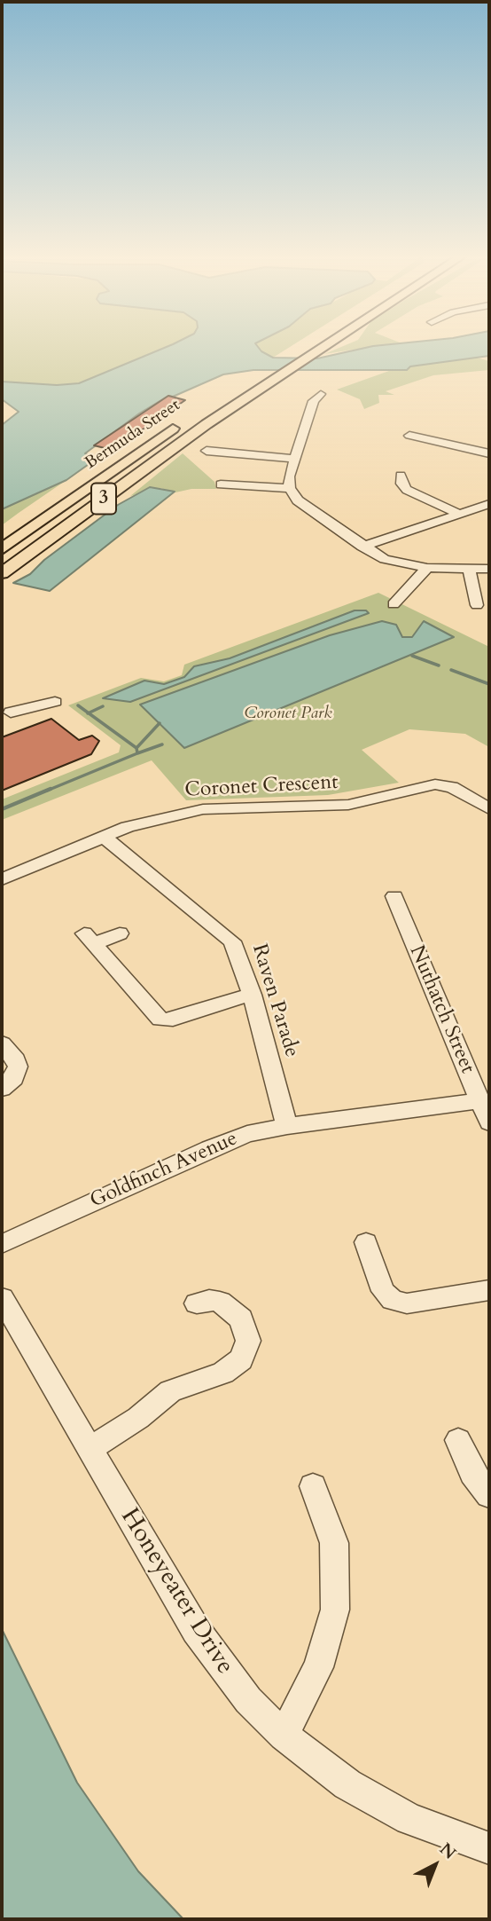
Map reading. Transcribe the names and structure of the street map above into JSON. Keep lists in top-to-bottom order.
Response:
{
  "streets": {
    "main road": ["Bermuda Street", "3"],
    "street": [
      "Coronet Crescent",
      "Raven Parade",
      "Nuthatch Street",
      "Goldfinch Avenue",
      "Honeyeater Drive"
    ]
  },
  "crossings": [
    ["Coronet Crescent", "Raven Parade"],
    ["Raven Parade", "Goldfinch Avenue"],
    ["Nuthatch Street", "Goldfinch Avenue"]
  ],
  "parks": ["Coronet Park"],
  "north": "top right"
}
